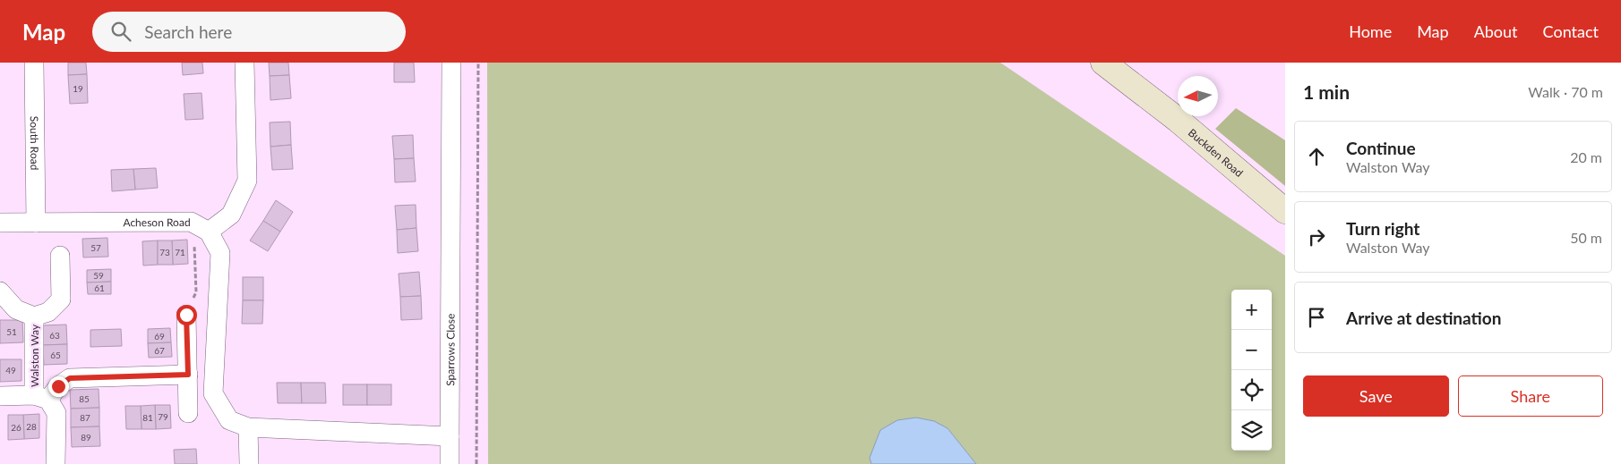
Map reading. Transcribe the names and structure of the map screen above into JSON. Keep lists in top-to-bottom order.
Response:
{
  "streets": {
    "main road": ["Buckden Road"],
    "street": [
      "South Road",
      "Acheson Road",
      "Sparrows Close",
      "Walston Way"
    ]
  },
  "crossings": [
    ["South Road", "Acheson Road"]
  ],
  "house_numbers": [
    "19",
    "57",
    "73",
    "71",
    "59",
    "61",
    "51",
    "63",
    "69",
    "67",
    "65",
    "49",
    "85",
    "79",
    "87",
    "81",
    "28",
    "26",
    "89"
  ],
  "north": "left",
  "page": {
    "header": "Map",
    "search": "Search here",
    "nav": [
      "Home",
      "Map",
      "About",
      "Contact"
    ],
    "heading": ["1 min", "Walk · 70 m"],
    "list": [
      ["Continue", "Walston Way", "20 m"],
      ["Turn right", "Walston Way", "50 m"],
      "Arrive at destination"
    ],
    "map_buttons": ["+", "−"],
    "buttons": ["Save", "Share"]
  }
}
